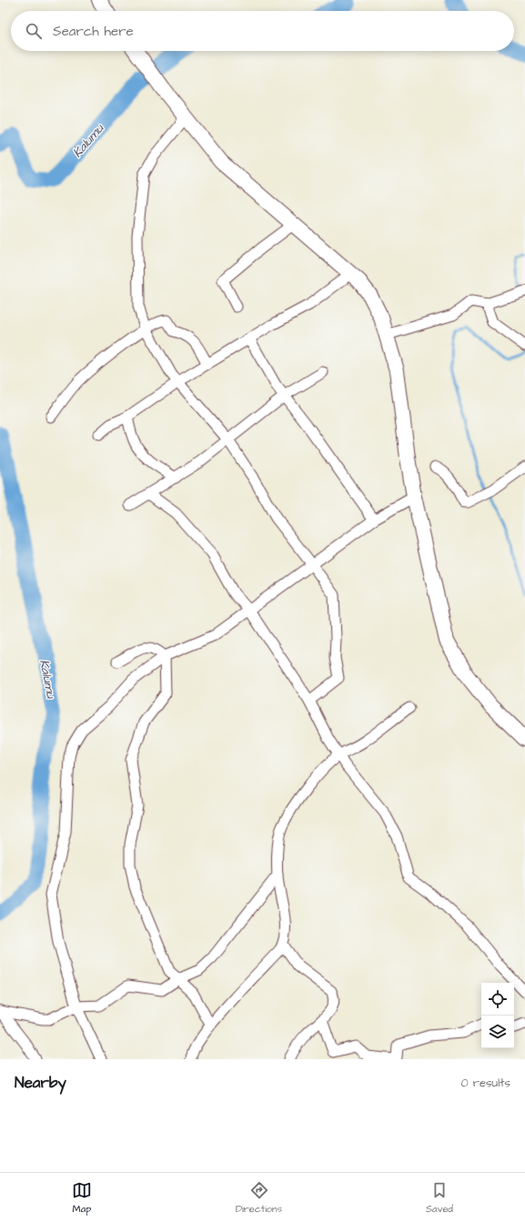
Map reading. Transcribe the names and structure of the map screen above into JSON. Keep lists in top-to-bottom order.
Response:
{
  "water": ["Kalumu"],
  "page": {
    "search": "Search here",
    "heading": ["Nearby", "0 results"],
    "nav": ["Map", "Directions", "Saved"]
  }
}
